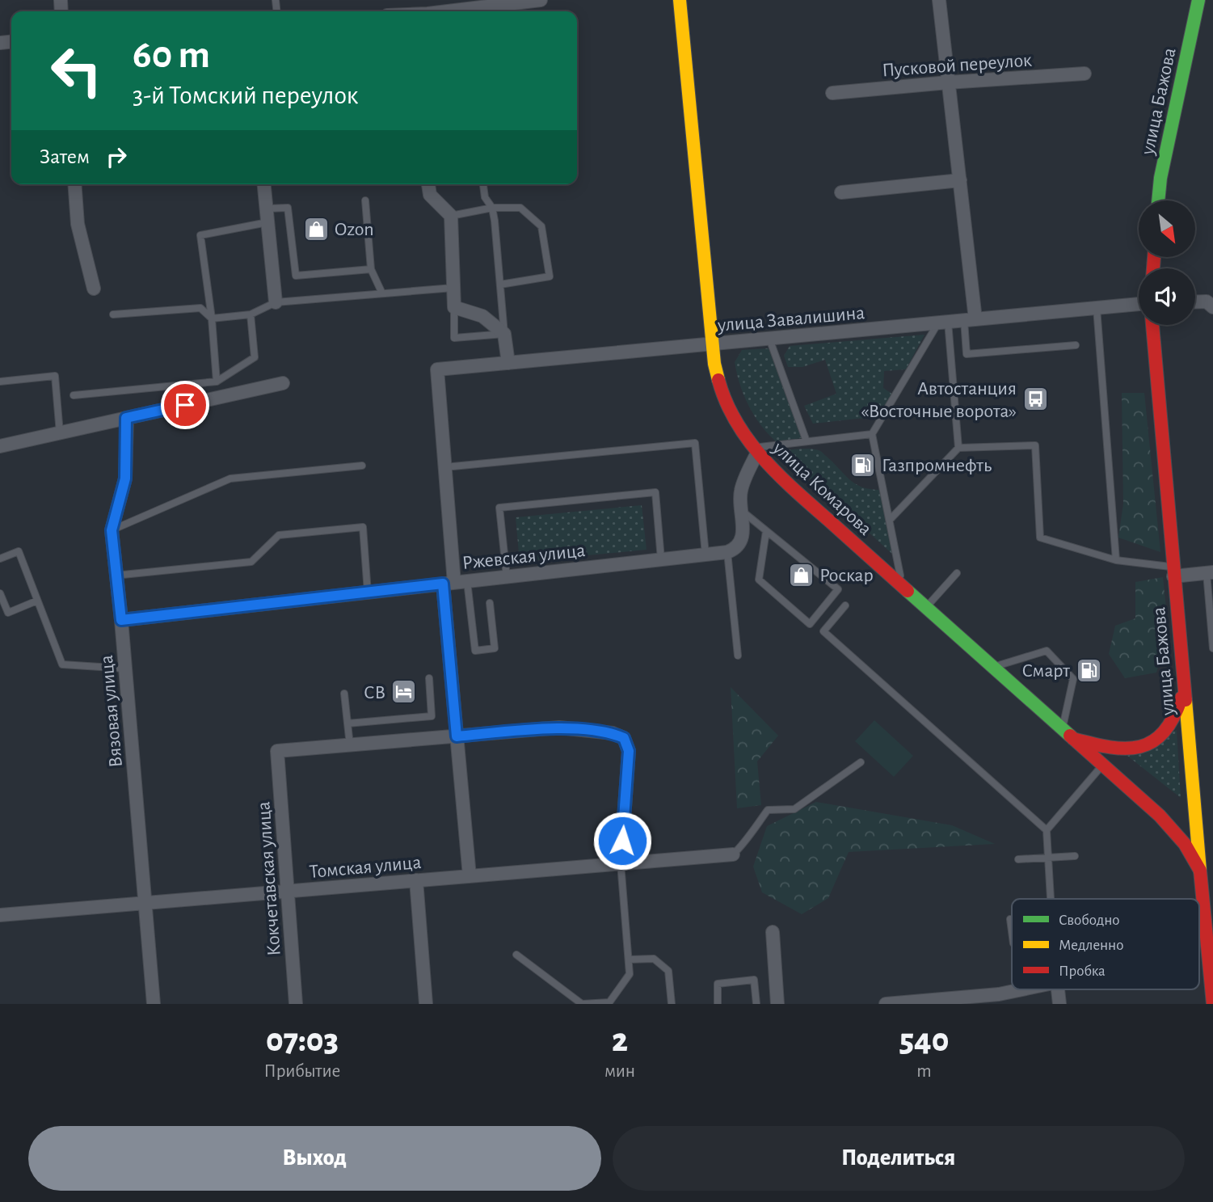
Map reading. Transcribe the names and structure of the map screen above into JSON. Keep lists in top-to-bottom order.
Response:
{
  "streets": {
    "main road": ["улица Бажова", "улица Комарова"],
    "street": [
      "Пусковой переулок",
      "улица Завалишина",
      "Ржевская улица",
      "Вязовая улица",
      "Томская улица",
      "Кокчетавская улица"
    ]
  },
  "crossings": [
    ["улица Бажова", "улица Комарова"],
    ["улица Завалишина", "улица Комарова"],
    ["Ржевская улица", "Вязовая улица"],
    ["Вязовая улица", "Томская улица"],
    ["Томская улица", "Кокчетавская улица"]
  ],
  "places": {
    "shop": ["Ozon", "Роскар"],
    "bus stop": ["Автостанция «Восточные ворота»"],
    "fuel station": ["Газпромнефть", "Смарт"],
    "hotel": ["СВ"]
  },
  "legend": ["Свободно", "Медленно", "Пробка"],
  "north": "bottom right",
  "page": {
    "turn": ["60 m", "3-й Томский переулок"],
    "then": "Затем",
    "eta": [
      "07:03",
      "Прибытие",
      "2",
      "мин",
      "540",
      "m"
    ],
    "buttons": ["Выход", "Поделиться"]
  }
}
